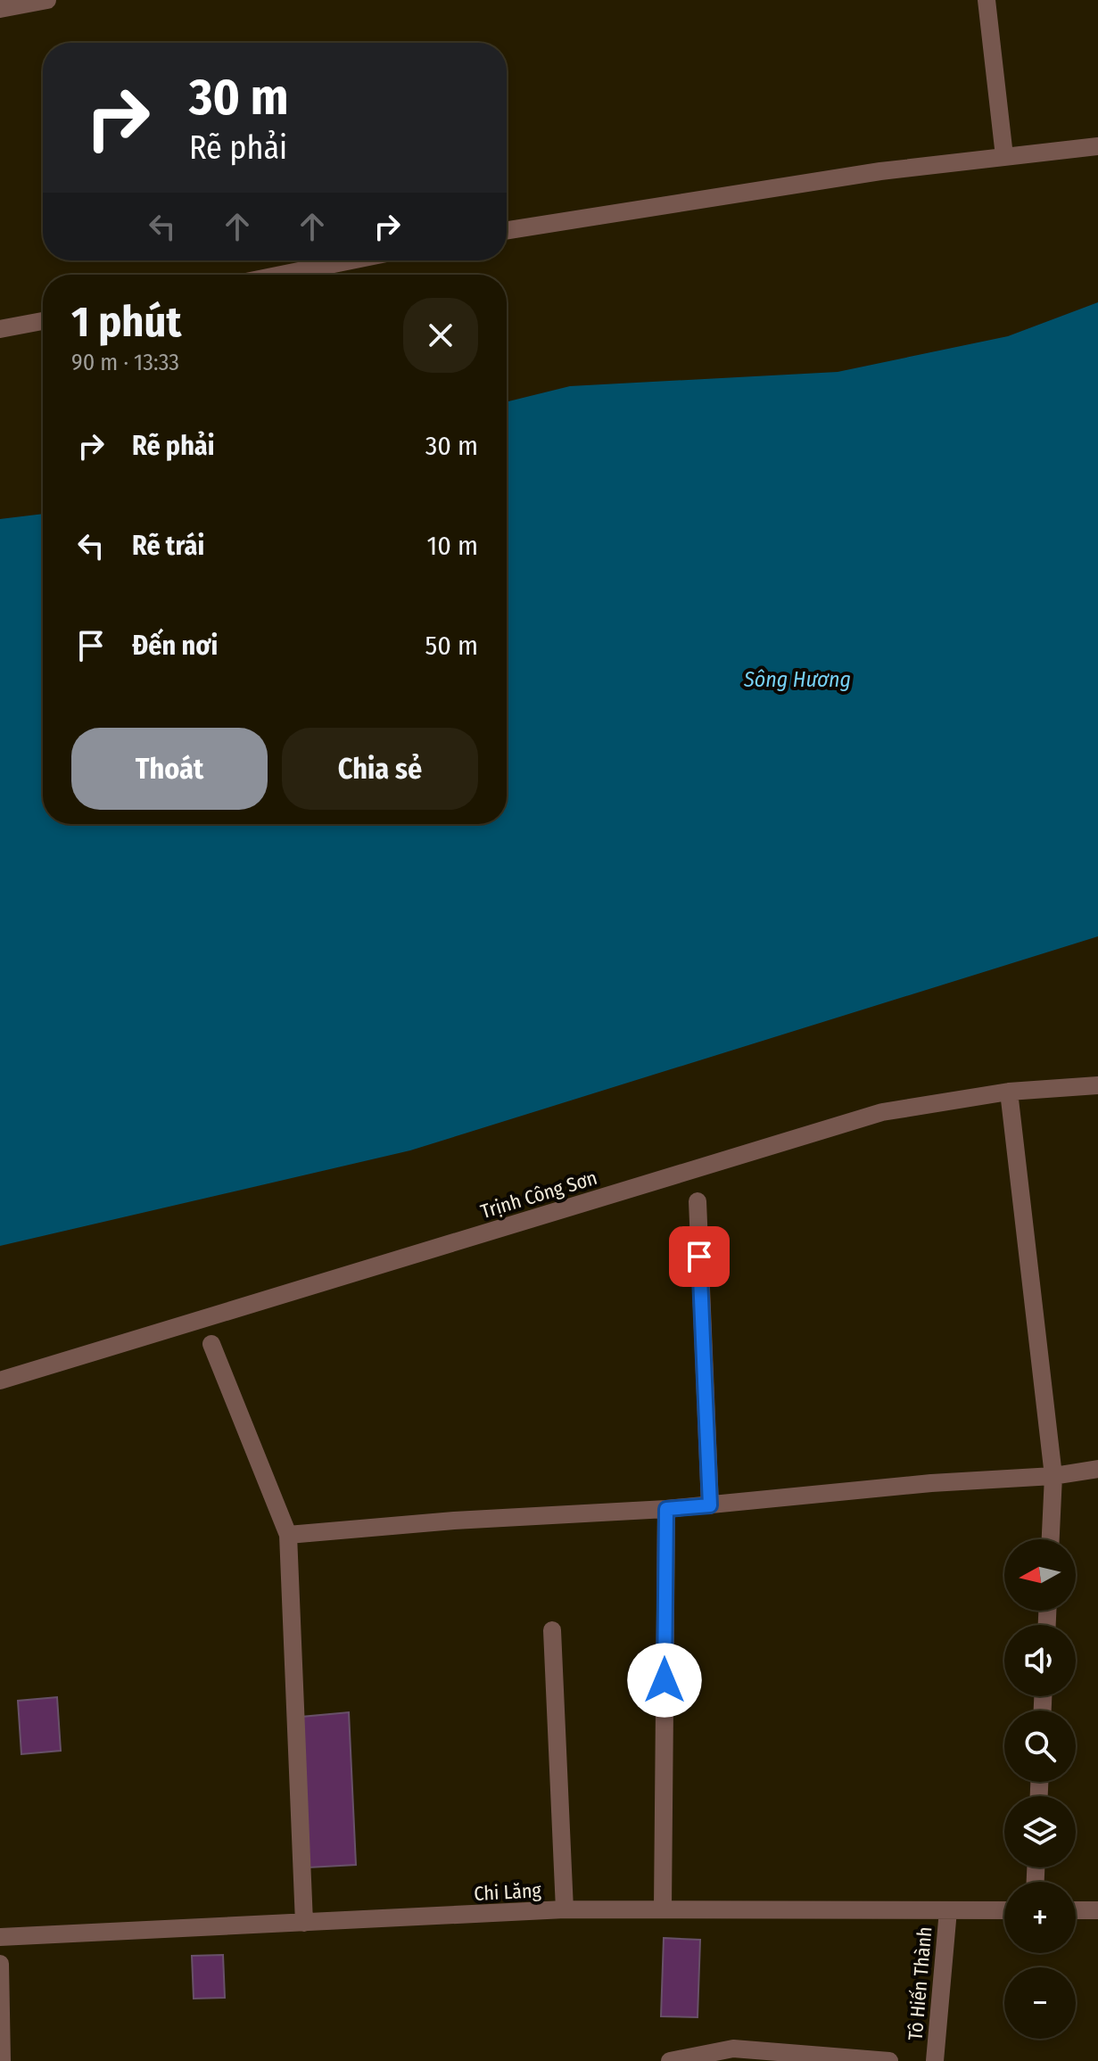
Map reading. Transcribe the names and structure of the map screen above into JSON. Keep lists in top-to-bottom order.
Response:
{
  "streets": {
    "street": ["Trịnh Công Sơn", "Chi Lăng", "Tô Hiến Thành"]
  },
  "crossings": [
    ["Chi Lăng", "Tô Hiến Thành"]
  ],
  "water": ["Sông Hương"],
  "north": "left",
  "page": {
    "turn": ["30 m", "Rẽ phải"],
    "heading": ["1 phút", "90 m · 13:33"],
    "list": [
      {
        "name": "Rẽ phải",
        "value": "30 m"
      },
      {
        "name": "Rẽ trái",
        "value": "10 m"
      },
      {
        "name": "Đến nơi",
        "value": "50 m"
      }
    ],
    "buttons": ["Thoát", "Chia sẻ"],
    "map_buttons": ["+", "−"]
  }
}
